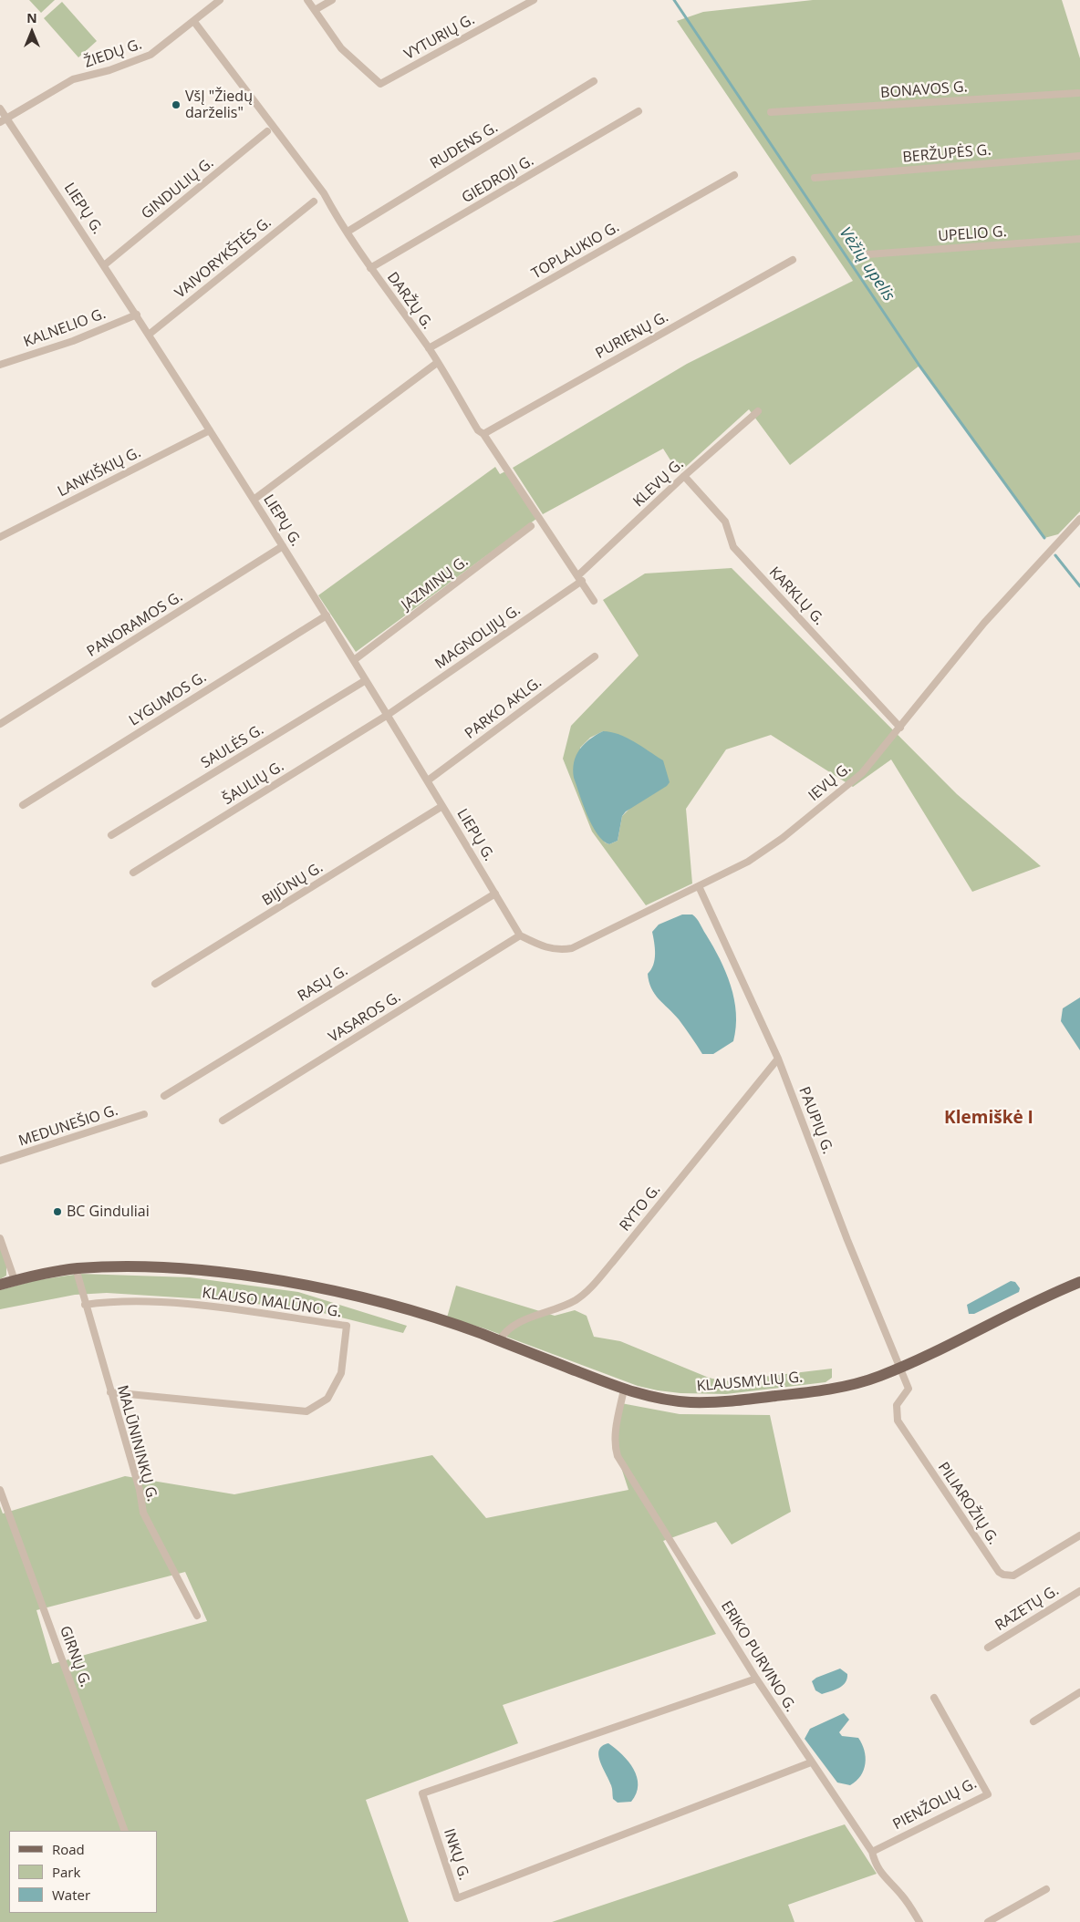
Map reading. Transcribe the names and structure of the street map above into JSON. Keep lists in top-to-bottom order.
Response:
{
  "streets": {
    "main road": ["KLAUSMYLIŲ G."],
    "street": [
      "VYTURIŲ G.",
      "ŽIEDŲ G.",
      "BONAVOS G.",
      "RUDENS G.",
      "BERŽUPĖS G.",
      "GIEDROJI G.",
      "GINDULIŲ G.",
      "LIEPŲ G.",
      "UPELIO G.",
      "TOPLAUKIO G.",
      "VAIVORYKŠTĖS G.",
      "DARŽŲ G.",
      "KALNELIO G.",
      "PURIENŲ G.",
      "LANKIŠKIŲ G.",
      "KLEVŲ G.",
      "JAZMINŲ G.",
      "KARKLŲ G.",
      "PANORAMOS G.",
      "MAGNOLIJŲ G.",
      "LYGUMOS G.",
      "PARKO AKLG.",
      "SAULĖS G.",
      "IEVŲ G.",
      "ŠAULIŲ G.",
      "BIJŪNŲ G.",
      "RASŲ G.",
      "VASAROS G.",
      "PAUPIŲ G.",
      "MEDUNEŠIO G.",
      "RYTO G.",
      "KLAUSO MALŪNO G.",
      "MALŪNININKŲ G.",
      "PILIAROŽIŲ G.",
      "RAZETŲ G.",
      "GIRNŲ G.",
      "ERIKO PURVINO G.",
      "PIENŽOLIŲ G.",
      "INKŲ G."
    ]
  },
  "crossings": [
    ["ŽIEDŲ G.", "LIEPŲ G."],
    ["ŽIEDŲ G.", "DARŽŲ G."],
    ["RUDENS G.", "DARŽŲ G."],
    ["GIEDROJI G.", "DARŽŲ G."],
    ["GINDULIŲ G.", "LIEPŲ G."],
    ["LIEPŲ G.", "VAIVORYKŠTĖS G."],
    ["LIEPŲ G.", "KALNELIO G."],
    ["LIEPŲ G.", "LANKIŠKIŲ G."],
    ["LIEPŲ G.", "JAZMINŲ G."],
    ["LIEPŲ G.", "PANORAMOS G."],
    ["LIEPŲ G.", "MAGNOLIJŲ G."],
    ["LIEPŲ G.", "LYGUMOS G."],
    ["LIEPŲ G.", "PARKO AKLG."],
    ["LIEPŲ G.", "SAULĖS G."],
    ["LIEPŲ G.", "IEVŲ G."],
    ["LIEPŲ G.", "ŠAULIŲ G."],
    ["LIEPŲ G.", "BIJŪNŲ G."],
    ["LIEPŲ G.", "RASŲ G."],
    ["LIEPŲ G.", "VASAROS G."],
    ["TOPLAUKIO G.", "DARŽŲ G."],
    ["DARŽŲ G.", "PURIENŲ G."],
    ["DARŽŲ G.", "KLEVŲ G."],
    ["DARŽŲ G.", "MAGNOLIJŲ G."],
    ["KLEVŲ G.", "KARKLŲ G."],
    ["KLEVŲ G.", "MAGNOLIJŲ G."],
    ["KARKLŲ G.", "IEVŲ G."],
    ["MAGNOLIJŲ G.", "ŠAULIŲ G."],
    ["IEVŲ G.", "VASAROS G."],
    ["IEVŲ G.", "PAUPIŲ G."],
    ["PAUPIŲ G.", "RYTO G."],
    ["PAUPIŲ G.", "KLAUSMYLIŲ G."],
    ["PAUPIŲ G.", "PILIAROŽIŲ G."],
    ["RYTO G.", "KLAUSMYLIŲ G."],
    ["KLAUSO MALŪNO G.", "MALŪNININKŲ G."],
    ["KLAUSMYLIŲ G.", "MALŪNININKŲ G."],
    ["KLAUSMYLIŲ G.", "PILIAROŽIŲ G."],
    ["KLAUSMYLIŲ G.", "ERIKO PURVINO G."],
    ["ERIKO PURVINO G.", "PIENŽOLIŲ G."],
    ["ERIKO PURVINO G.", "INKŲ G."]
  ],
  "districts": ["Klemiškė I"],
  "water": ["Vėžių upelis"],
  "places": ["VšĮ \"Žiedų darželis\"", "BC Ginduliai"],
  "legend": ["Road", "Park", "Water"],
  "north": "top"
}
